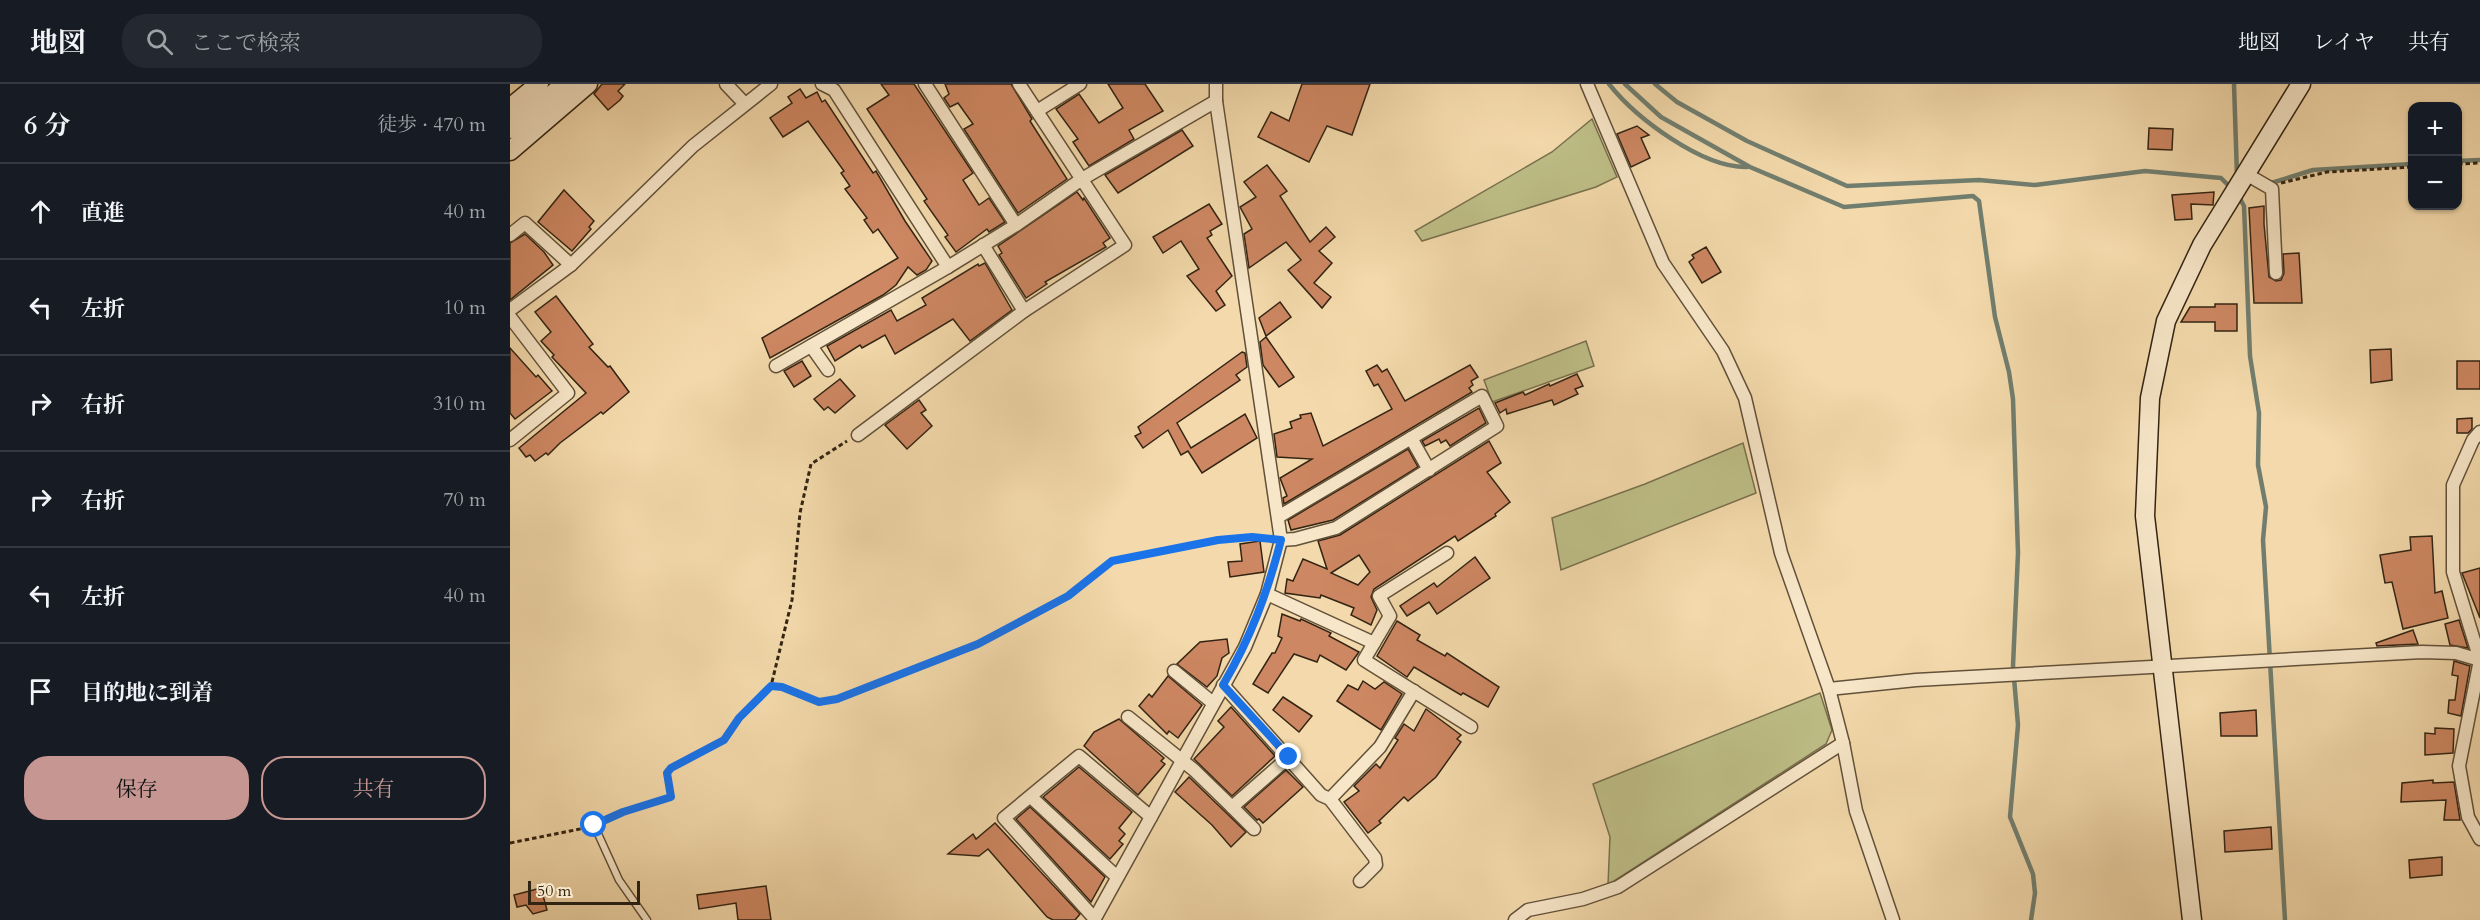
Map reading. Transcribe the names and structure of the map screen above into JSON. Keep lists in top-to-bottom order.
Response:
{
  "scale_bar": "50 m",
  "page": {
    "header": "地図",
    "search": "ここで検索",
    "nav": ["地図", "レイヤ", "共有"],
    "heading": ["6 分", "徒歩 · 470 m"],
    "map_buttons": ["+", "−"],
    "list": [
      ["直進", "40 m"],
      ["左折", "10 m"],
      ["右折", "310 m"],
      ["右折", "70 m"],
      ["左折", "40 m"],
      "目的地に到着"
    ],
    "buttons": ["保存", "共有"],
    "scale": "50 m"
  }
}
